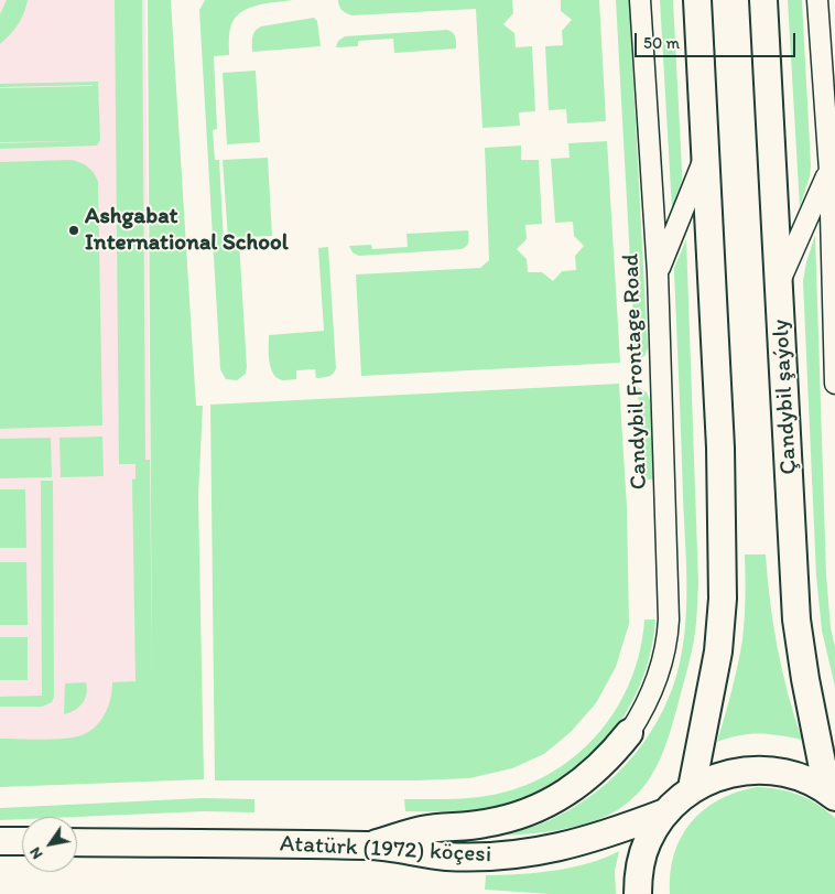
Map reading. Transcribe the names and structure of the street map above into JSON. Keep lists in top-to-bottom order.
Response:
{
  "streets": {
    "main road": ["Çandybil şaýoly", "Atatürk (1972) köçesi"],
    "street": ["Candybil Frontage Road"]
  },
  "places": ["Ashgabat International School"],
  "scale_bar": "50 m",
  "north": "bottom left"
}
